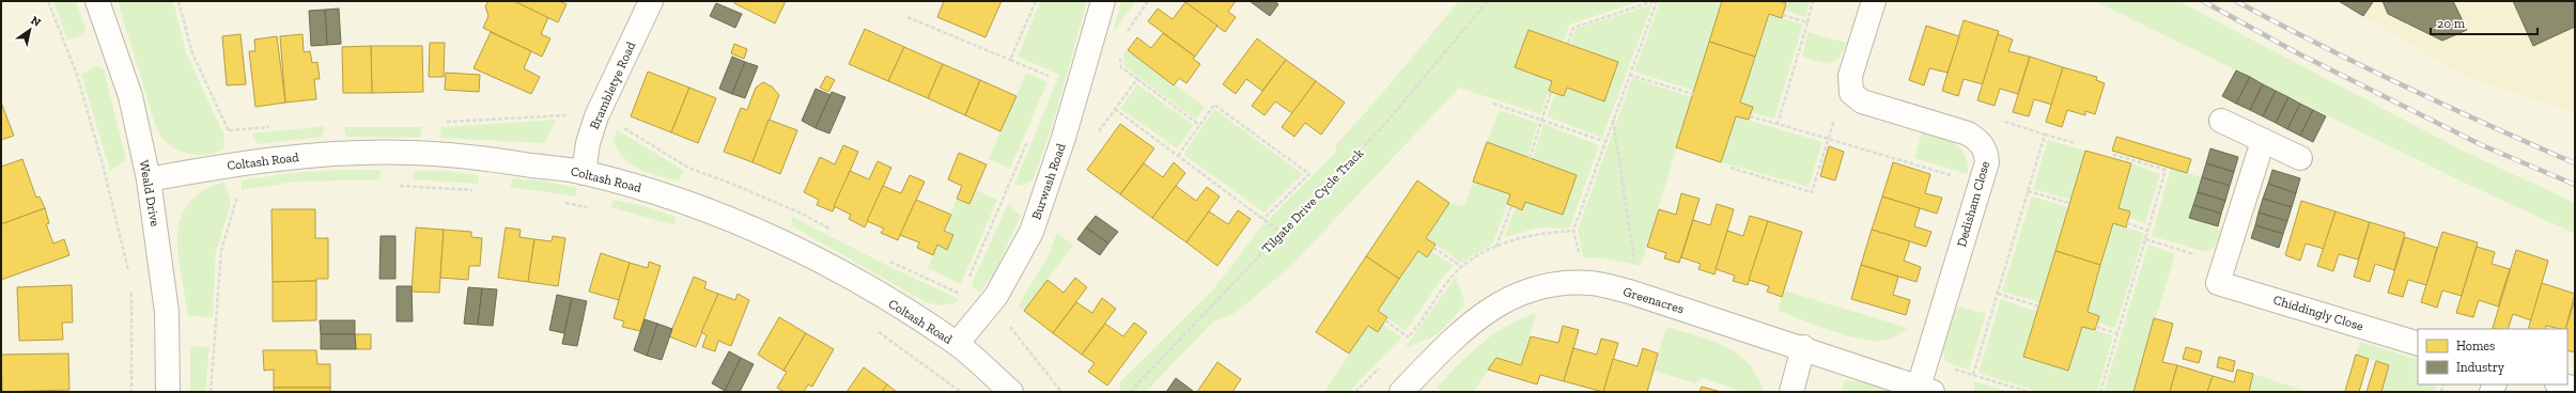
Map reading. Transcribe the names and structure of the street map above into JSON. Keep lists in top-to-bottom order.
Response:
{
  "streets": {
    "street": [
      "Brambletye Road",
      "Coltash Road",
      "Burwash Road",
      "Weald Drive",
      "Dedisham Close",
      "Greenacres",
      "Chiddingly Close"
    ],
    "path": ["Tilgate Drive Cycle Track"]
  },
  "crossings": [
    ["Brambletye Road", "Coltash Road"],
    ["Coltash Road", "Burwash Road"],
    ["Coltash Road", "Weald Drive"],
    ["Dedisham Close", "Greenacres"]
  ],
  "legend": ["Homes", "Industry"],
  "scale_bar": "20 m",
  "north": "top right"
}
